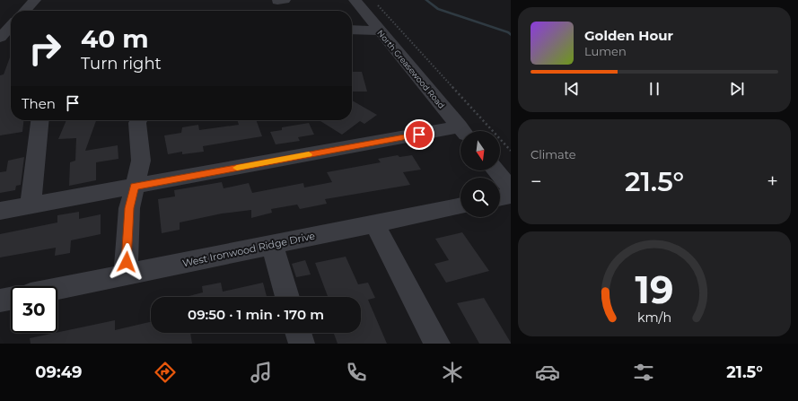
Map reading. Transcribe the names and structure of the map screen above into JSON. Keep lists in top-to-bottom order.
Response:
{
  "streets": {
    "street": ["North Greasewood Road", "West Ironwood Ridge Drive"]
  },
  "north": "bottom",
  "page": {
    "turn": ["40 m", "Turn right"],
    "song": ["Golden Hour", "Lumen"],
    "then": "Then",
    "tile": "Climate",
    "heat": ["−", "21.5°", "+"],
    "limit": "30",
    "trip": "09:50 · 1 min · 170 m",
    "tabs": ["09:49", "21.5°"],
    "gauge": ["19", "km/h"]
  }
}
